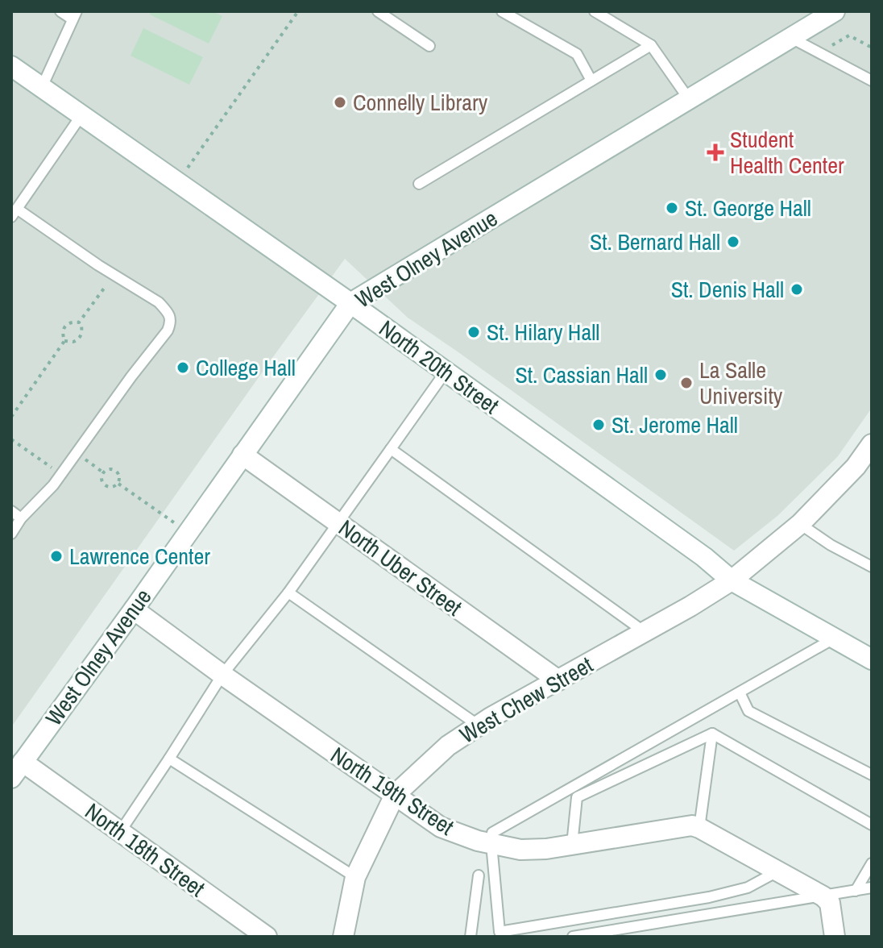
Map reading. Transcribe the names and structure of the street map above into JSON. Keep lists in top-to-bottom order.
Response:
{
  "streets": {
    "street": [
      "West Olney Avenue",
      "North 20th Street",
      "North Uber Street",
      "West Chew Street",
      "North 19th Street",
      "North 18th Street"
    ]
  },
  "crossings": [
    ["West Olney Avenue", "North 20th Street"],
    ["West Olney Avenue", "North Uber Street"],
    ["West Olney Avenue", "North 19th Street"],
    ["West Olney Avenue", "North 18th Street"],
    ["North 20th Street", "West Chew Street"],
    ["North Uber Street", "West Chew Street"],
    ["West Chew Street", "North 19th Street"]
  ],
  "places": {
    "other": [
      "Connelly Library",
      "St. George Hall",
      "St. Bernard Hall",
      "St. Denis Hall",
      "St. Hilary Hall",
      "College Hall",
      "St. Cassian Hall",
      "La Salle University",
      "St. Jerome Hall",
      "Lawrence Center"
    ],
    "health": ["Student Health Center"]
  }
}
